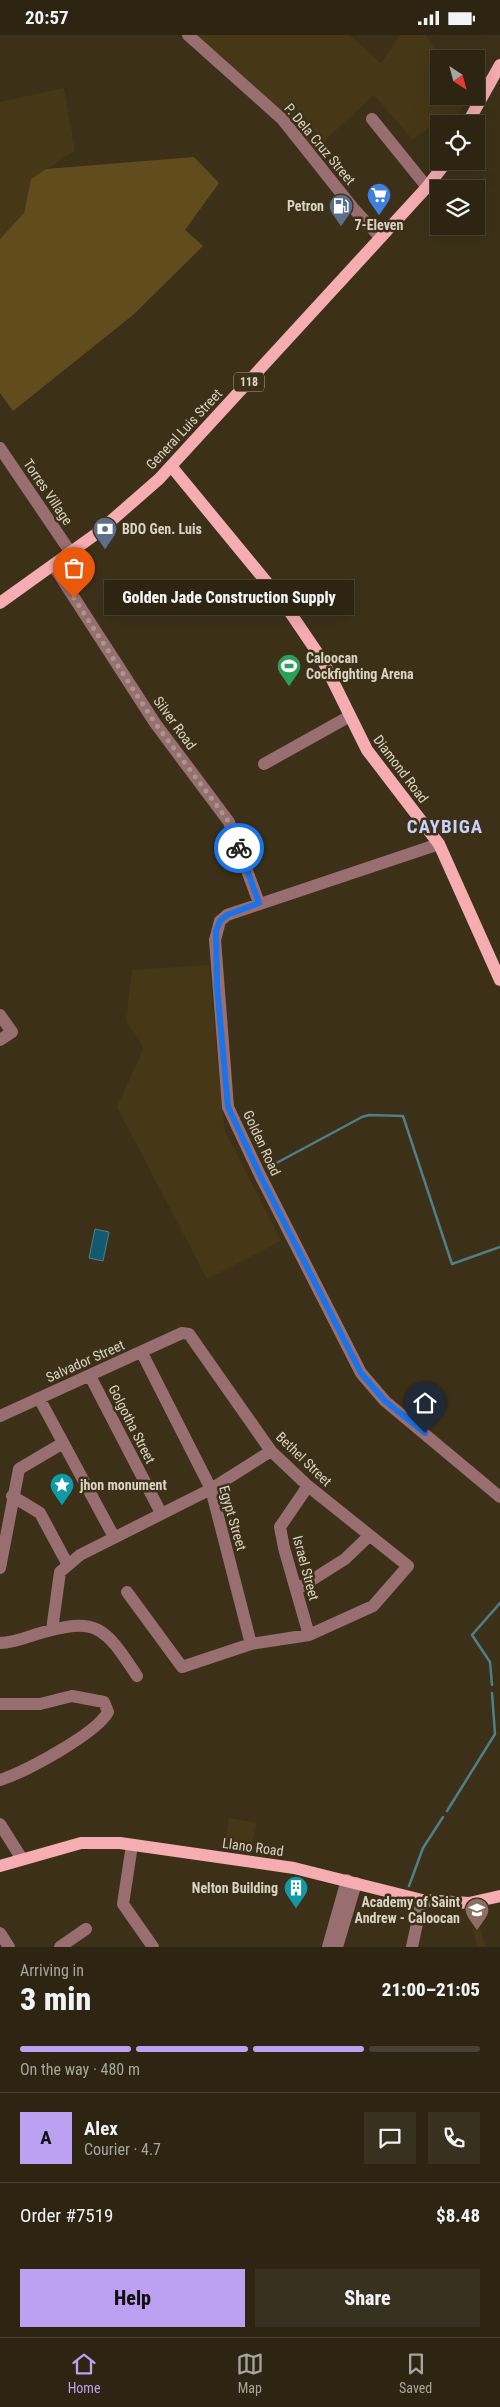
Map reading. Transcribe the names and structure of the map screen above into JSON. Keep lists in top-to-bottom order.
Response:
{
  "streets": {
    "main road": [
      "118",
      "General Luis Street",
      "Diamond Road",
      "Llano Road"
    ],
    "street": [
      "P. Dela Cruz Street",
      "Torres Village",
      "Silver Road",
      "Golden Road",
      "Salvador Street",
      "Golgotha Street",
      "Bethel Street",
      "Egypt Street",
      "Israel Street"
    ]
  },
  "crossings": [
    ["P. Dela Cruz Street", "General Luis Street"],
    ["General Luis Street", "Torres Village"],
    ["General Luis Street", "Silver Road"],
    ["General Luis Street", "Diamond Road"],
    ["Silver Road", "Golden Road"],
    ["Diamond Road", "Golden Road"],
    ["Salvador Street", "Golgotha Street"],
    ["Salvador Street", "Bethel Street"],
    ["Salvador Street", "Egypt Street"],
    ["Bethel Street", "Israel Street"]
  ],
  "districts": ["CAYBIGA"],
  "places": {
    "supermarket": ["7-Eleven"],
    "fuel station": ["Petron"],
    "bank": ["BDO Gen. Luis"],
    "other": ["Golden Jade Construction Supply"],
    "sports": ["Caloocan Cockfighting Arena"],
    "place": ["jhon monument"],
    "building": ["Nelton Building"],
    "school or university": ["Academy of Saint Andrew - Caloocan"]
  },
  "north": "bottom right",
  "page": {
    "status": "20:57",
    "bubble": "Golden Jade Construction Supply",
    "heading": ["3 min", "Arriving in", "21:00–21:05"],
    "panel": [
      "Alex",
      "Courier · 4.7",
      "Order #7519",
      "$8.48"
    ],
    "bar": "On the way · 480 m",
    "round": "A",
    "buttons": ["Help", "Share"],
    "tabs": ["Home", "Map", "Saved"]
  }
}
